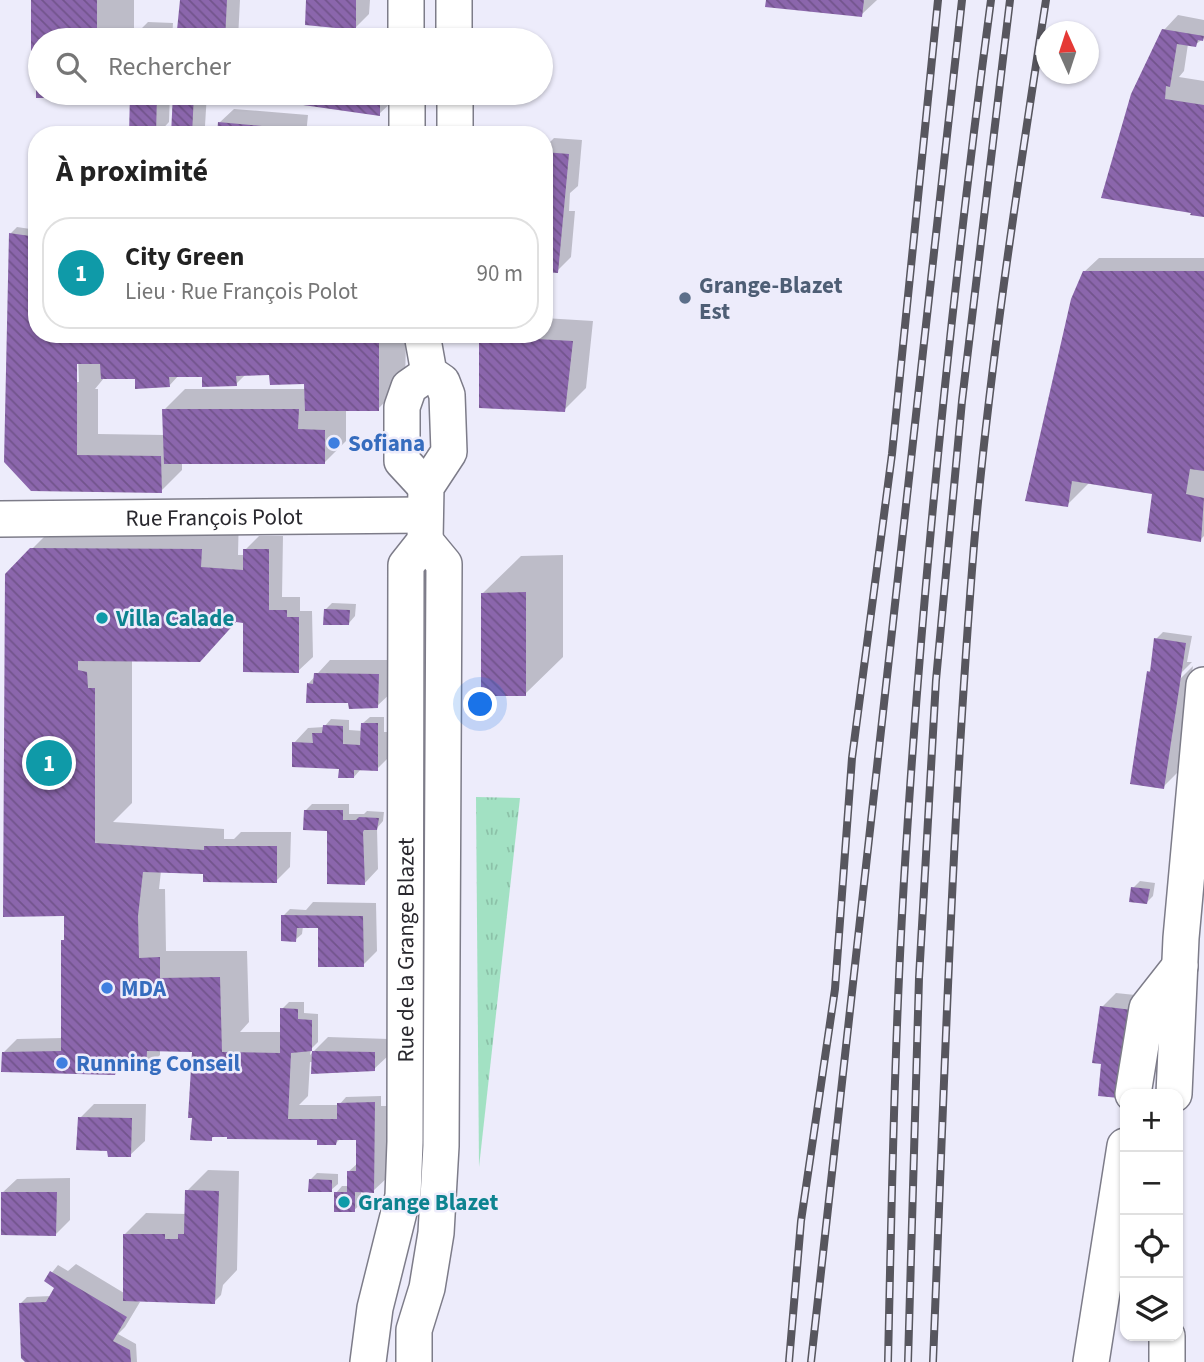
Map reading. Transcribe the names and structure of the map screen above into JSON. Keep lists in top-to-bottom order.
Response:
{
  "streets": {
    "street": ["Rue François Polot", "Rue de la Grange Blazet"]
  },
  "crossings": [
    ["Rue François Polot", "Rue de la Grange Blazet"]
  ],
  "places": [
    "Grange-Blazet Est",
    "Sofiana",
    "Villa Calade",
    "MDA",
    "Running Conseil",
    "Grange Blazet"
  ],
  "north": "top",
  "page": {
    "search": "Rechercher",
    "heading": "À proximité",
    "list": [
      {
        "mark": "1",
        "name": "City Green",
        "note": "Lieu · Rue François Polot",
        "value": "90 m"
      }
    ],
    "pins": "1",
    "map_buttons": ["+", "−"]
  }
}
